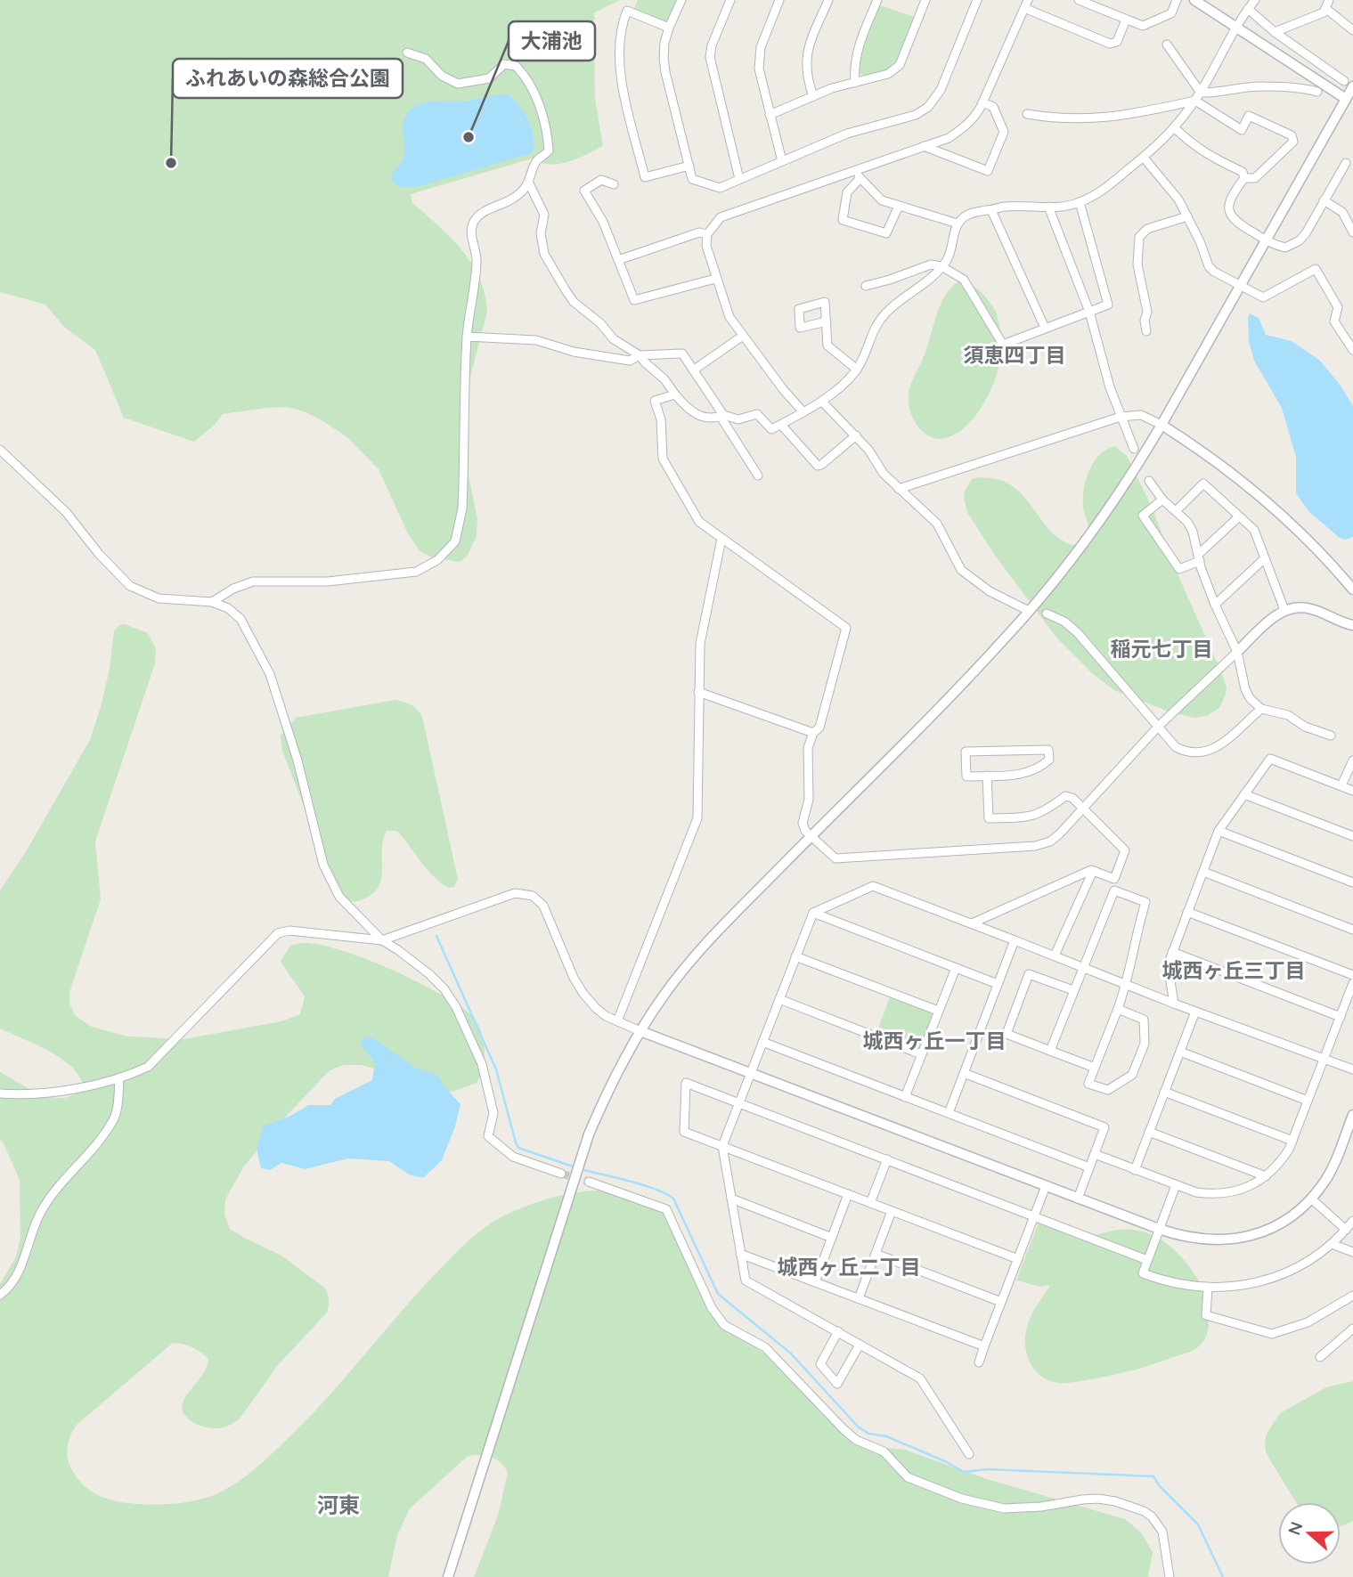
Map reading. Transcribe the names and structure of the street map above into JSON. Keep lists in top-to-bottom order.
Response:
{
  "districts": [
    "須恵四丁目",
    "稲元七丁目",
    "城西ヶ丘三丁目",
    "城西ヶ丘一丁目",
    "城西ヶ丘二丁目",
    "河東"
  ],
  "places": ["大浦池", "ふれあいの森総合公園"],
  "north": "left"
}
